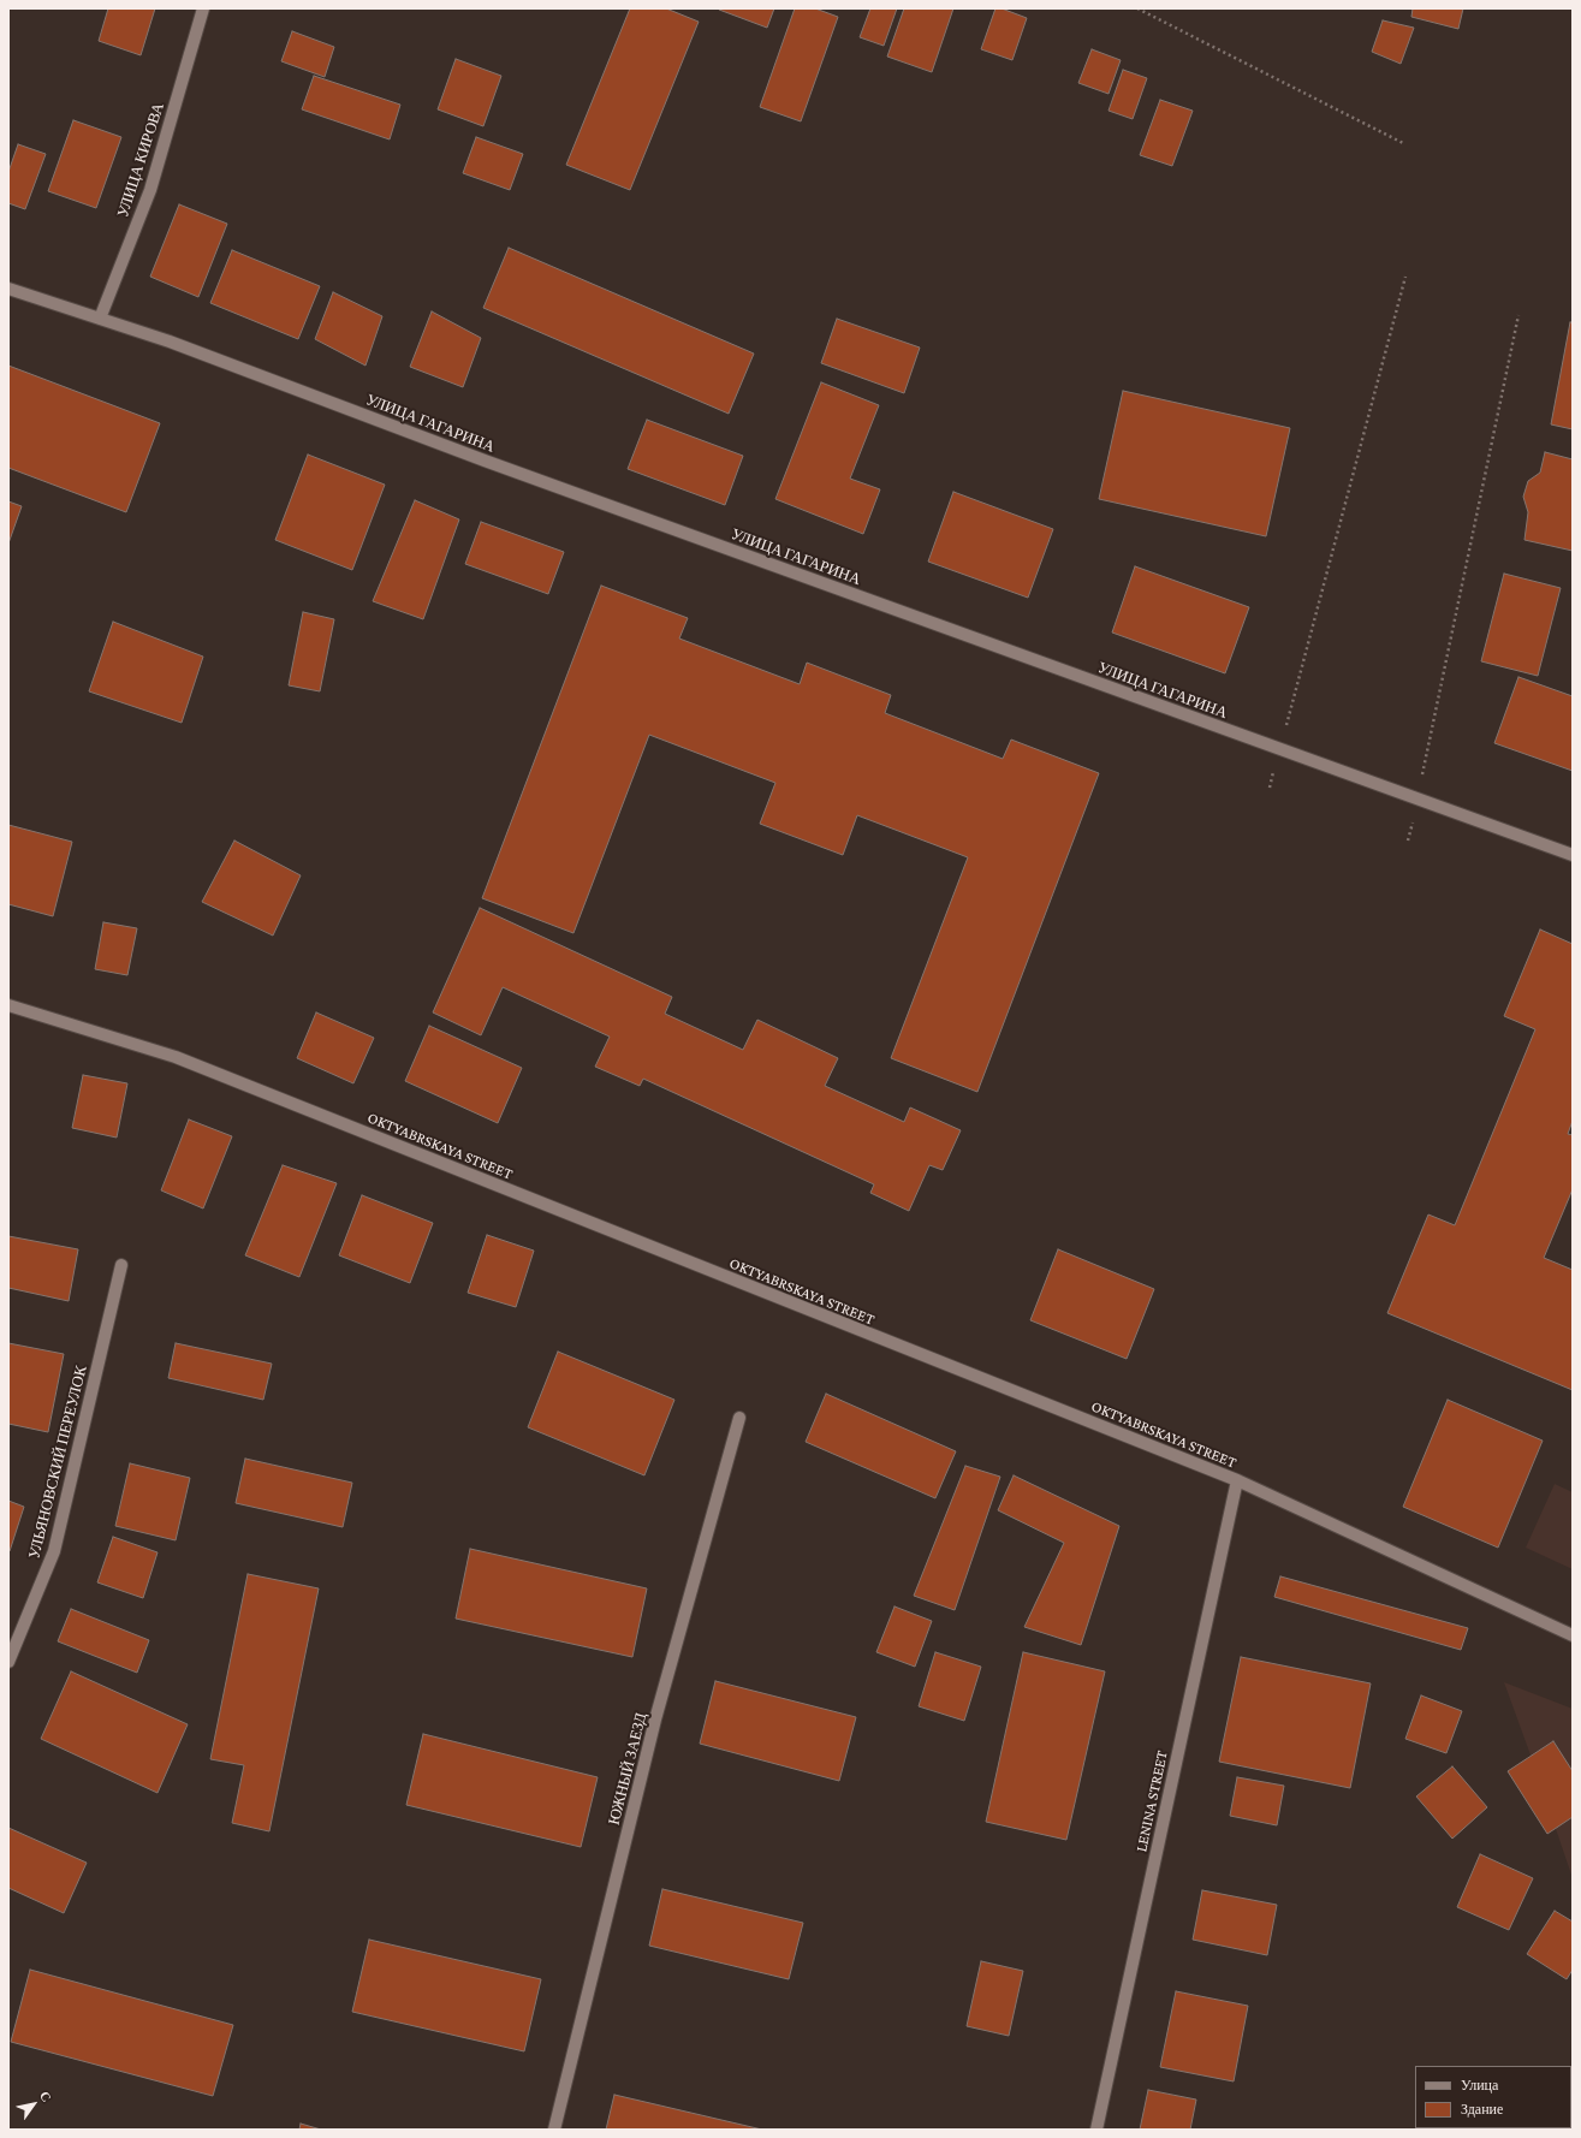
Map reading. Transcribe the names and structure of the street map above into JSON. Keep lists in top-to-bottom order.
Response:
{
  "streets": {
    "street": [
      "УЛИЦА КИРОВА",
      "УЛИЦА ГАГАРИНА",
      "OKTYABRSKAYA STREET",
      "УЛЬЯНОВСКИЙ ПЕРЕУЛОК",
      "ЮЖНЫЙ ЗАЕЗД",
      "LENINA STREET"
    ]
  },
  "crossings": [
    ["УЛИЦА КИРОВА", "УЛИЦА ГАГАРИНА"],
    ["OKTYABRSKAYA STREET", "LENINA STREET"]
  ],
  "legend": ["Улица", "Здание"],
  "north": "top right"
}
